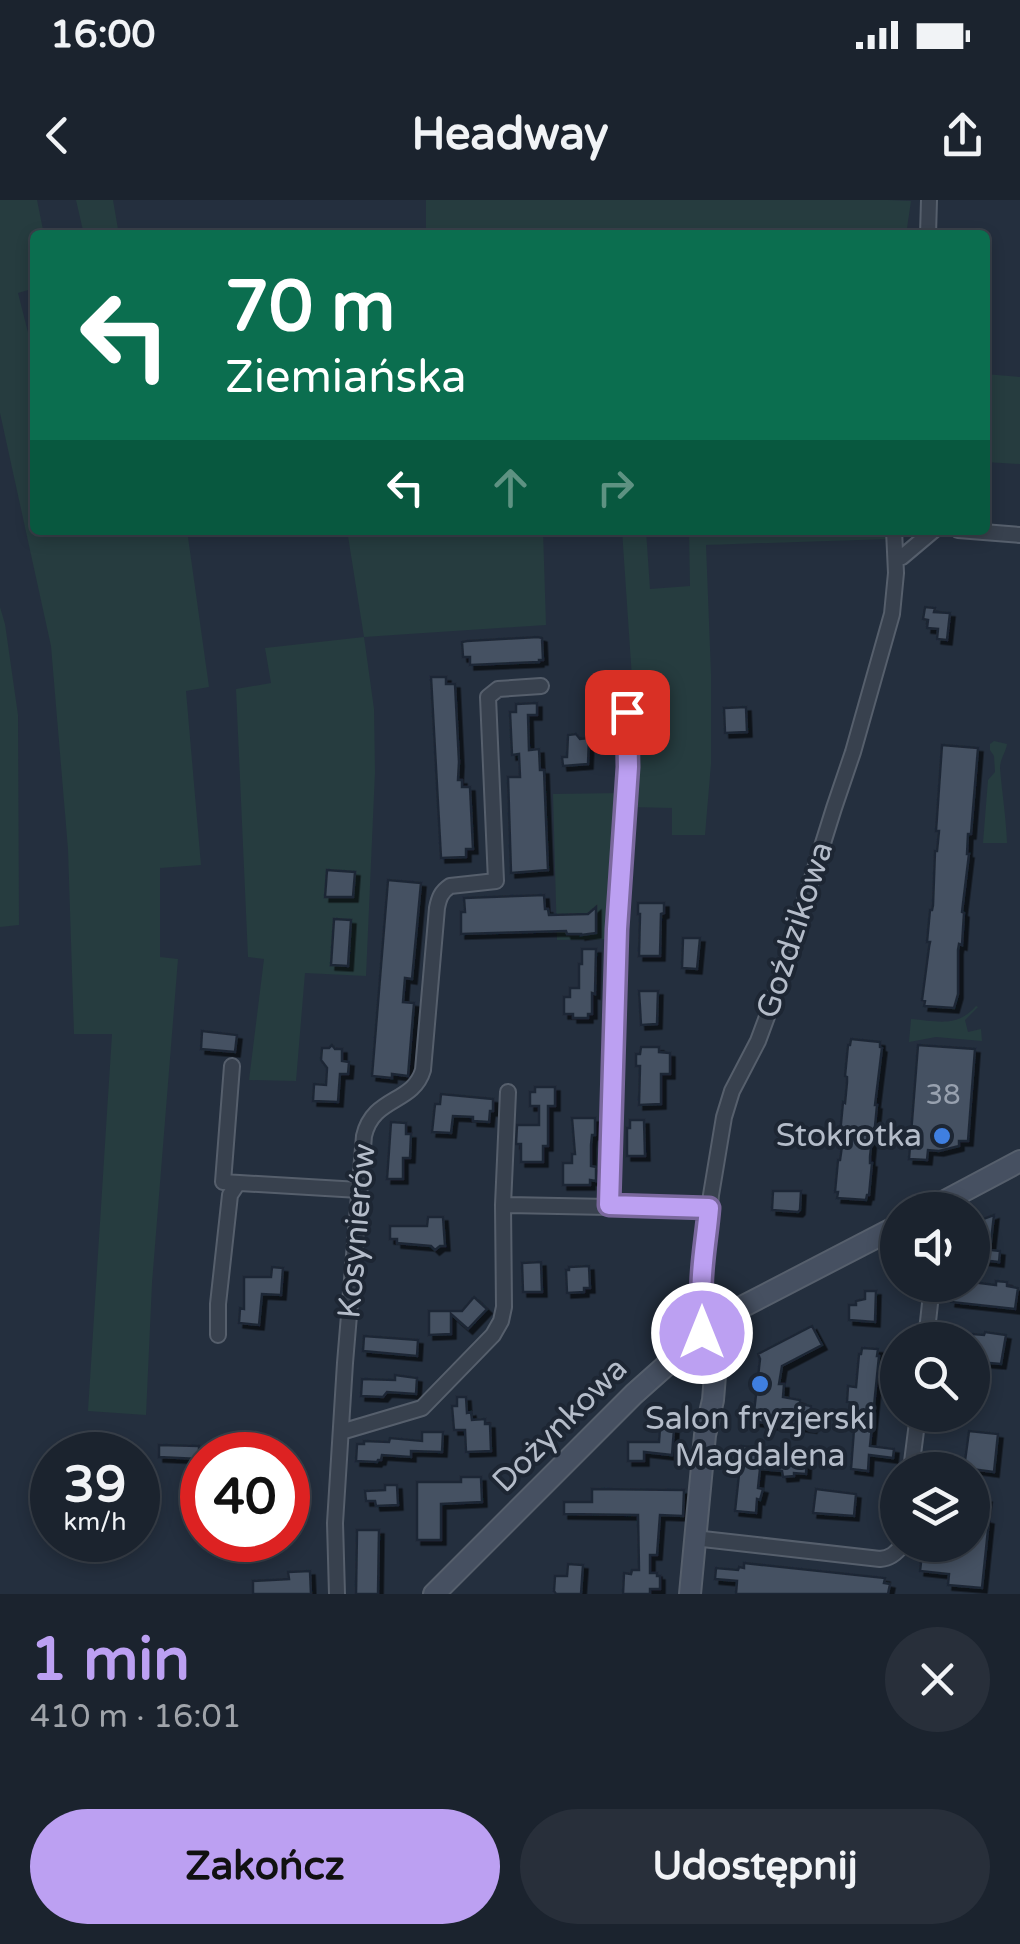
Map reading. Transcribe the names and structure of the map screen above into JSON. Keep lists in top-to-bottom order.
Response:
{
  "streets": {
    "street": ["Goździkowa", "Kosynierów", "Dożynkowa"]
  },
  "crossings": [
    ["Goździkowa", "Dożynkowa"]
  ],
  "places": ["Stokrotka", "Salon fryzjerski Magdalena"],
  "house_numbers": ["38"],
  "page": {
    "status": "16:00",
    "header": "Headway",
    "turn": ["70 m", "Ziemiańska"],
    "speed": "39 km/h",
    "limit": "40",
    "heading": ["1 min", "410 m · 16:01"],
    "buttons": ["Zakończ", "Udostępnij"]
  }
}
